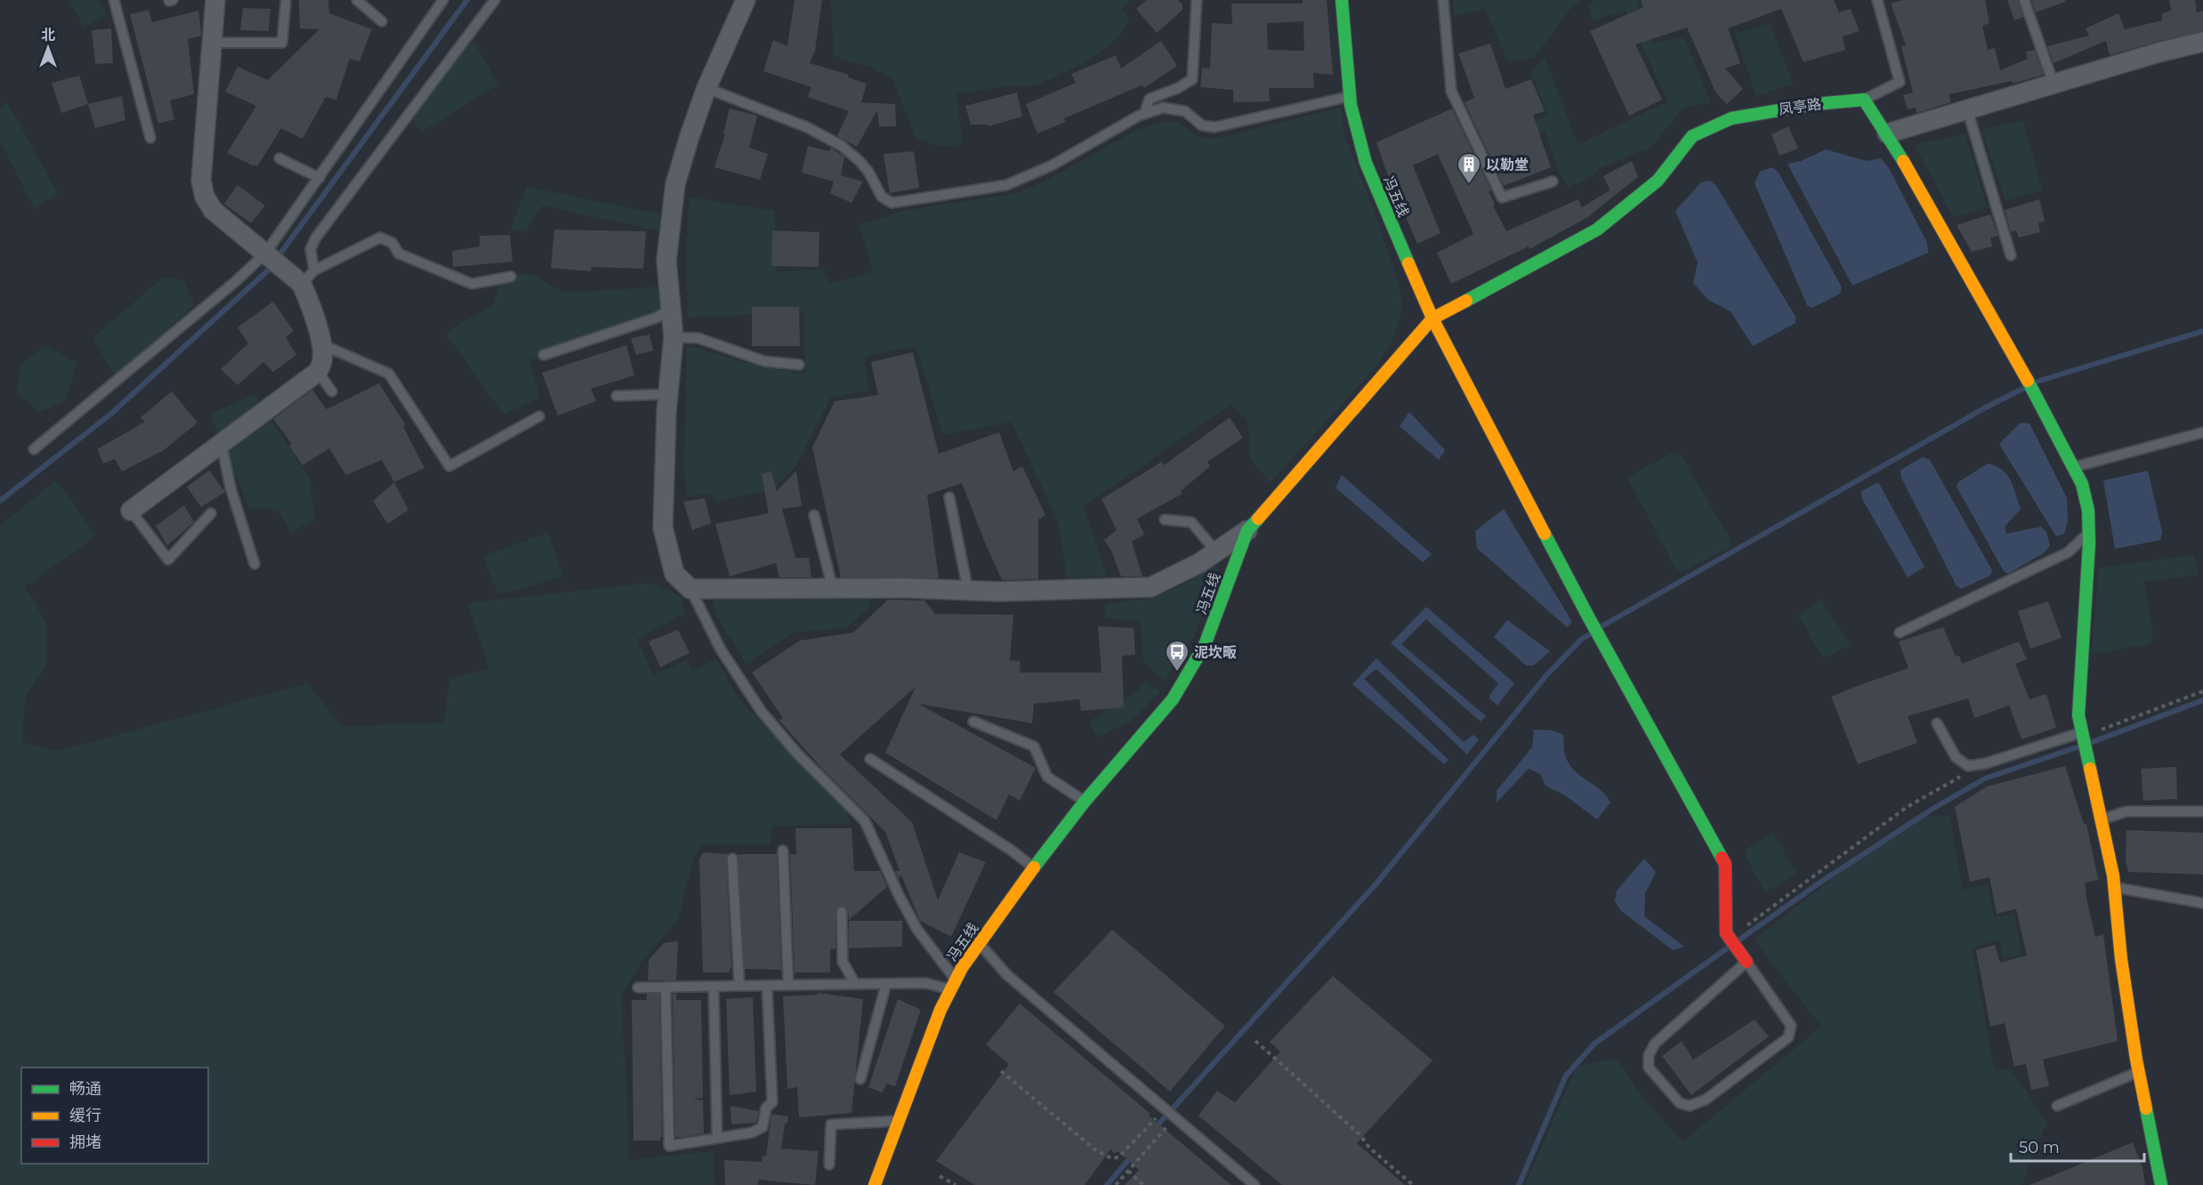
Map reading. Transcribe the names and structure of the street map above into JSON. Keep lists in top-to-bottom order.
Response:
{
  "streets": {
    "street": ["凤亭路", "冯五线"]
  },
  "crossings": [
    ["凤亭路", "冯五线"]
  ],
  "places": {
    "building": ["以勒堂"],
    "bus stop": ["泥坎畈"]
  },
  "legend": ["畅通", "缓行", "拥堵"],
  "scale_bar": "50 m",
  "north": "top"
}
